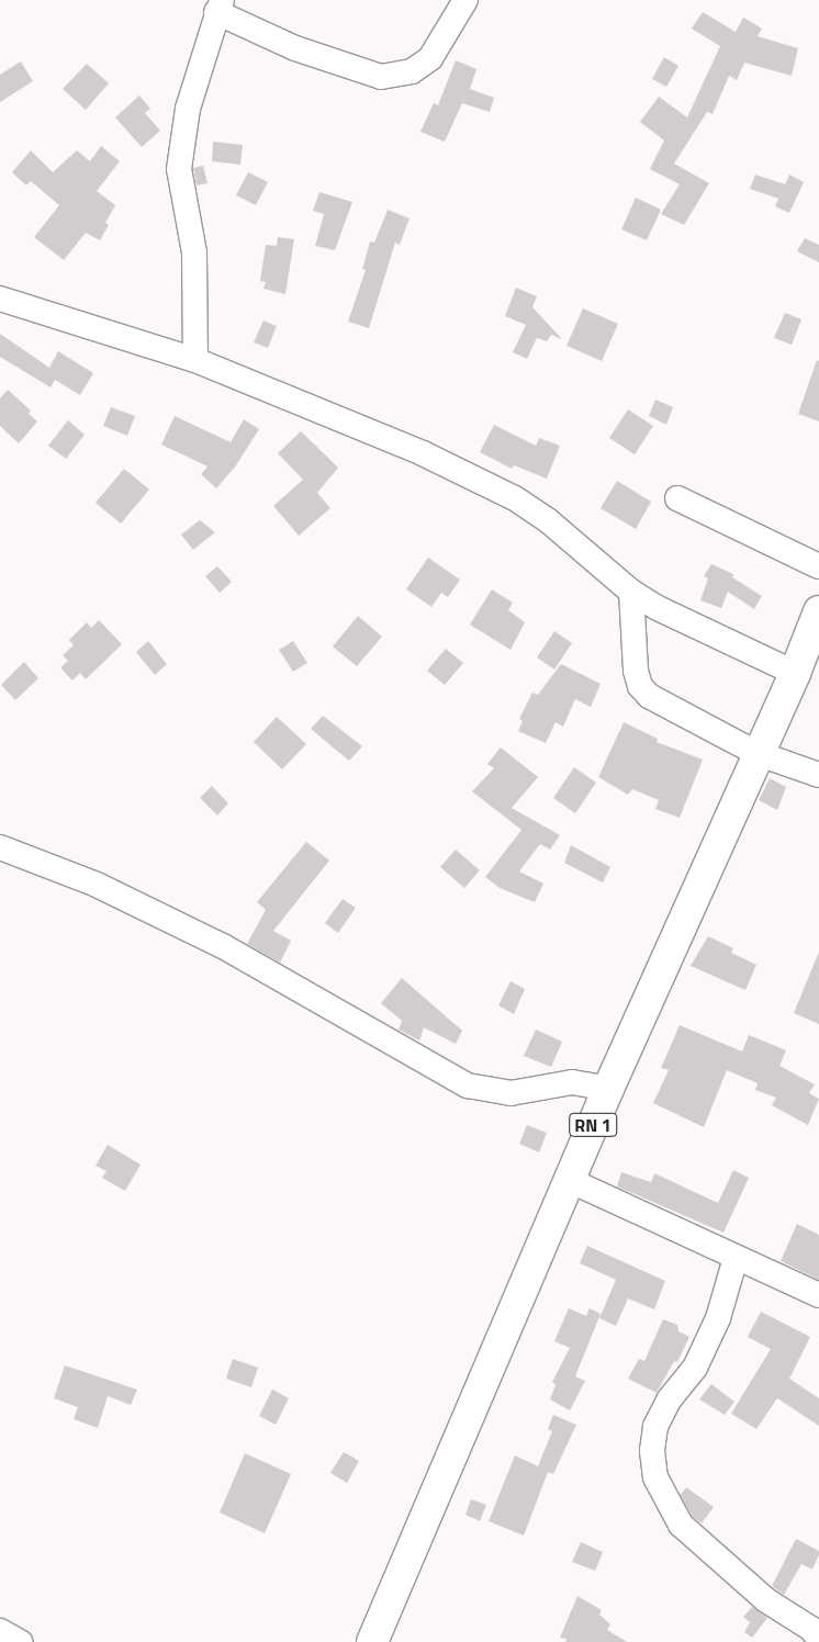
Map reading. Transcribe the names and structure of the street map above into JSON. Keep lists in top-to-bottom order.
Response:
{
  "streets": {
    "main road": ["RN 1"]
  }
}
